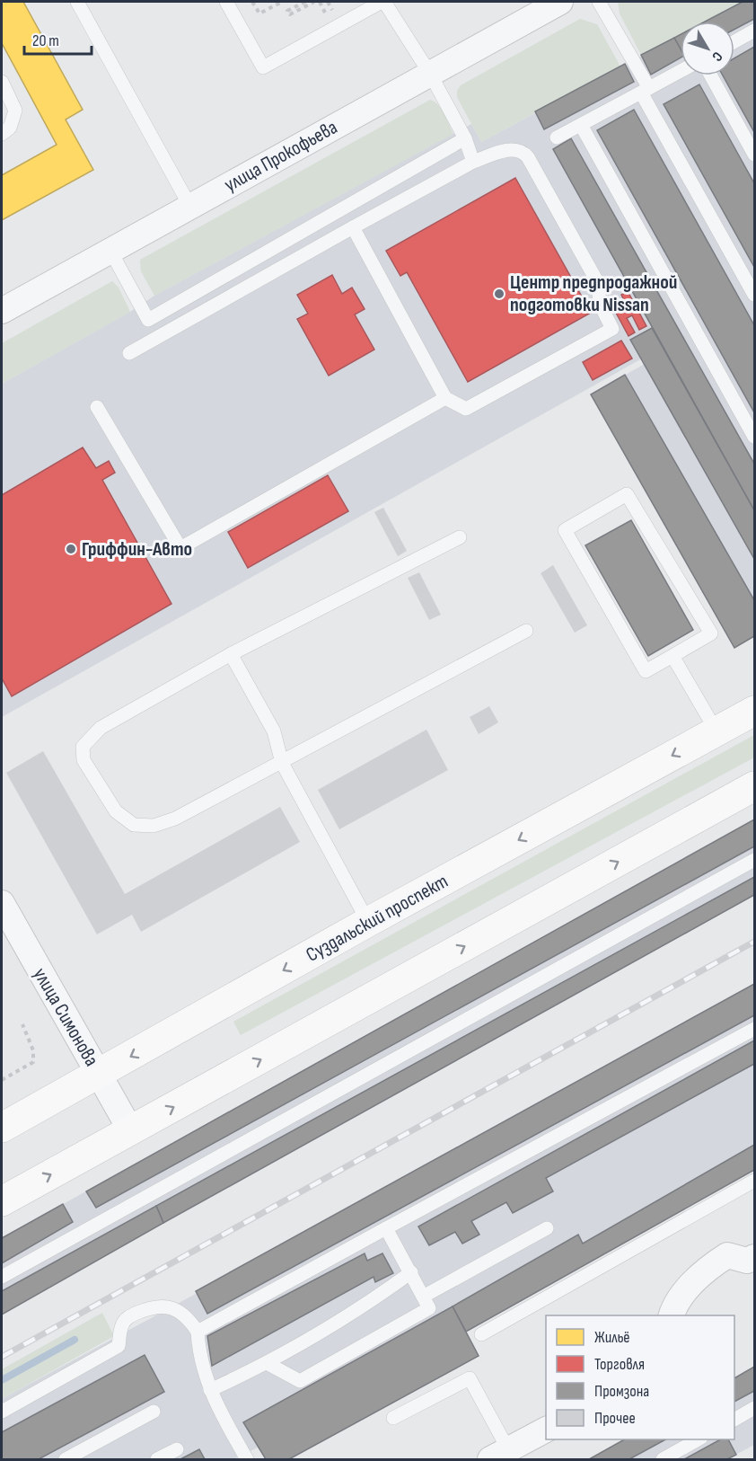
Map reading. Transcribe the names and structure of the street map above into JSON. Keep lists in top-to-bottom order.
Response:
{
  "streets": {
    "main road": ["Суздальский проспект"],
    "street": ["улица Прокофьева", "улица Симонова"]
  },
  "crossings": [
    ["Суздальский проспект", "улица Симонова"]
  ],
  "places": ["Центр предпродажной подготовки Nissan", "Гриффин-Авто"],
  "legend": [
    "Жильё",
    "Торговля",
    "Промзона",
    "Прочее"
  ],
  "scale_bar": "20 m",
  "north": "bottom right"
}
